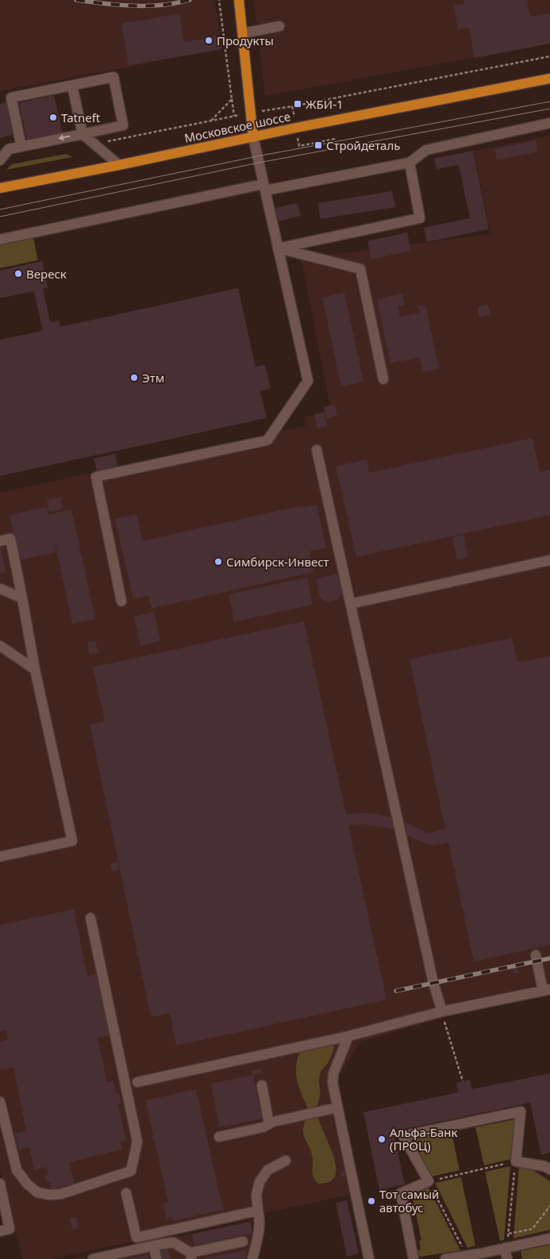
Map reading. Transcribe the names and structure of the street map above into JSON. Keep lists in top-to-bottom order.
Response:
{
  "streets": {
    "main road": ["Московское шоссе"]
  },
  "places": {
    "other": [
      "Продукты",
      "Tatneft",
      "Вереск",
      "Этм",
      "Симбирск-Инвест",
      "Альфа-Банк (ПРОЦ)",
      "Тот самый автобус"
    ],
    "transit": ["ЖБИ-1", "Стройдеталь"]
  }
}
